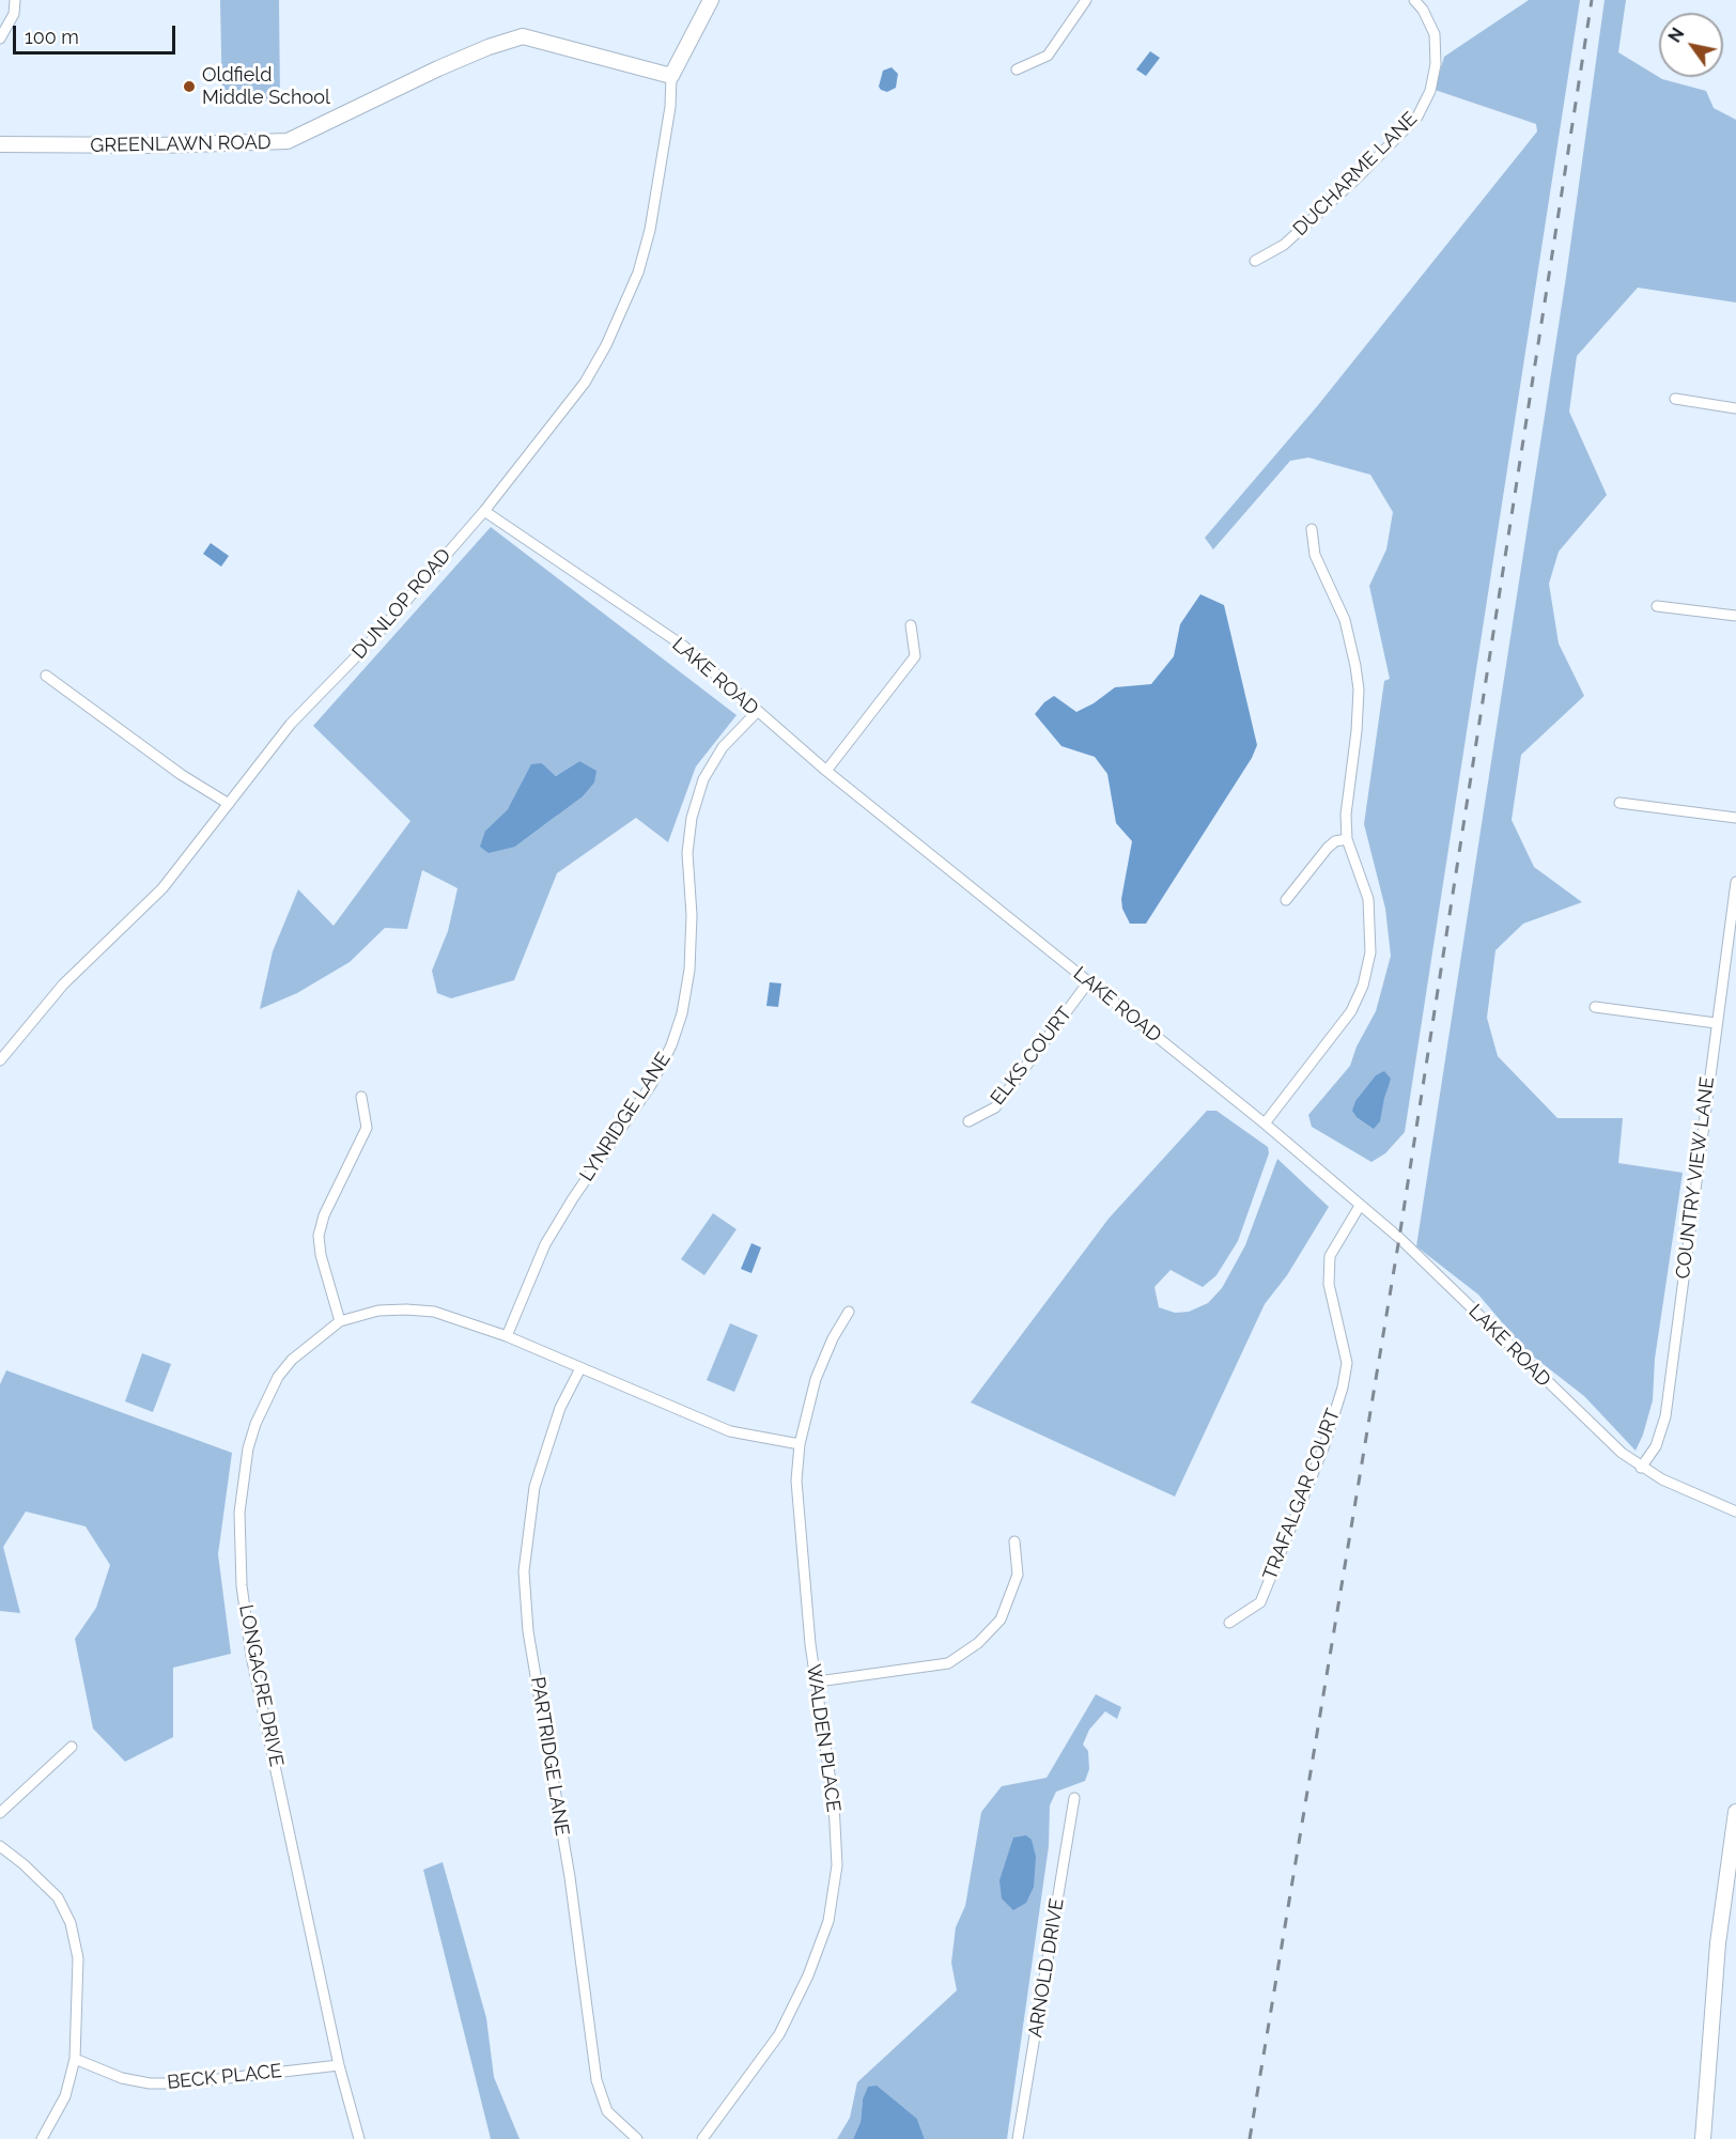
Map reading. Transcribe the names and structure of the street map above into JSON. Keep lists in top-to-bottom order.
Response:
{
  "streets": {
    "main road": ["GREENLAWN ROAD"],
    "street": [
      "DUCHARME LANE",
      "DUNLOP ROAD",
      "LAKE ROAD",
      "ELKS COURT",
      "LYNRIDGE LANE",
      "COUNTRY VIEW LANE",
      "TRAFALGAR COURT",
      "LONGACRE DRIVE",
      "WALDEN PLACE",
      "PARTRIDGE LANE",
      "ARNOLD DRIVE",
      "BECK PLACE"
    ]
  },
  "crossings": [
    ["GREENLAWN ROAD", "DUNLOP ROAD"],
    ["DUNLOP ROAD", "LAKE ROAD"],
    ["LAKE ROAD", "ELKS COURT"],
    ["LAKE ROAD", "LYNRIDGE LANE"],
    ["LAKE ROAD", "COUNTRY VIEW LANE"],
    ["LAKE ROAD", "TRAFALGAR COURT"],
    ["LYNRIDGE LANE", "LONGACRE DRIVE"],
    ["LONGACRE DRIVE", "WALDEN PLACE"],
    ["LONGACRE DRIVE", "PARTRIDGE LANE"],
    ["LONGACRE DRIVE", "BECK PLACE"]
  ],
  "places": ["Oldfield Middle School"],
  "scale_bar": "100 m",
  "north": "top left"
}
